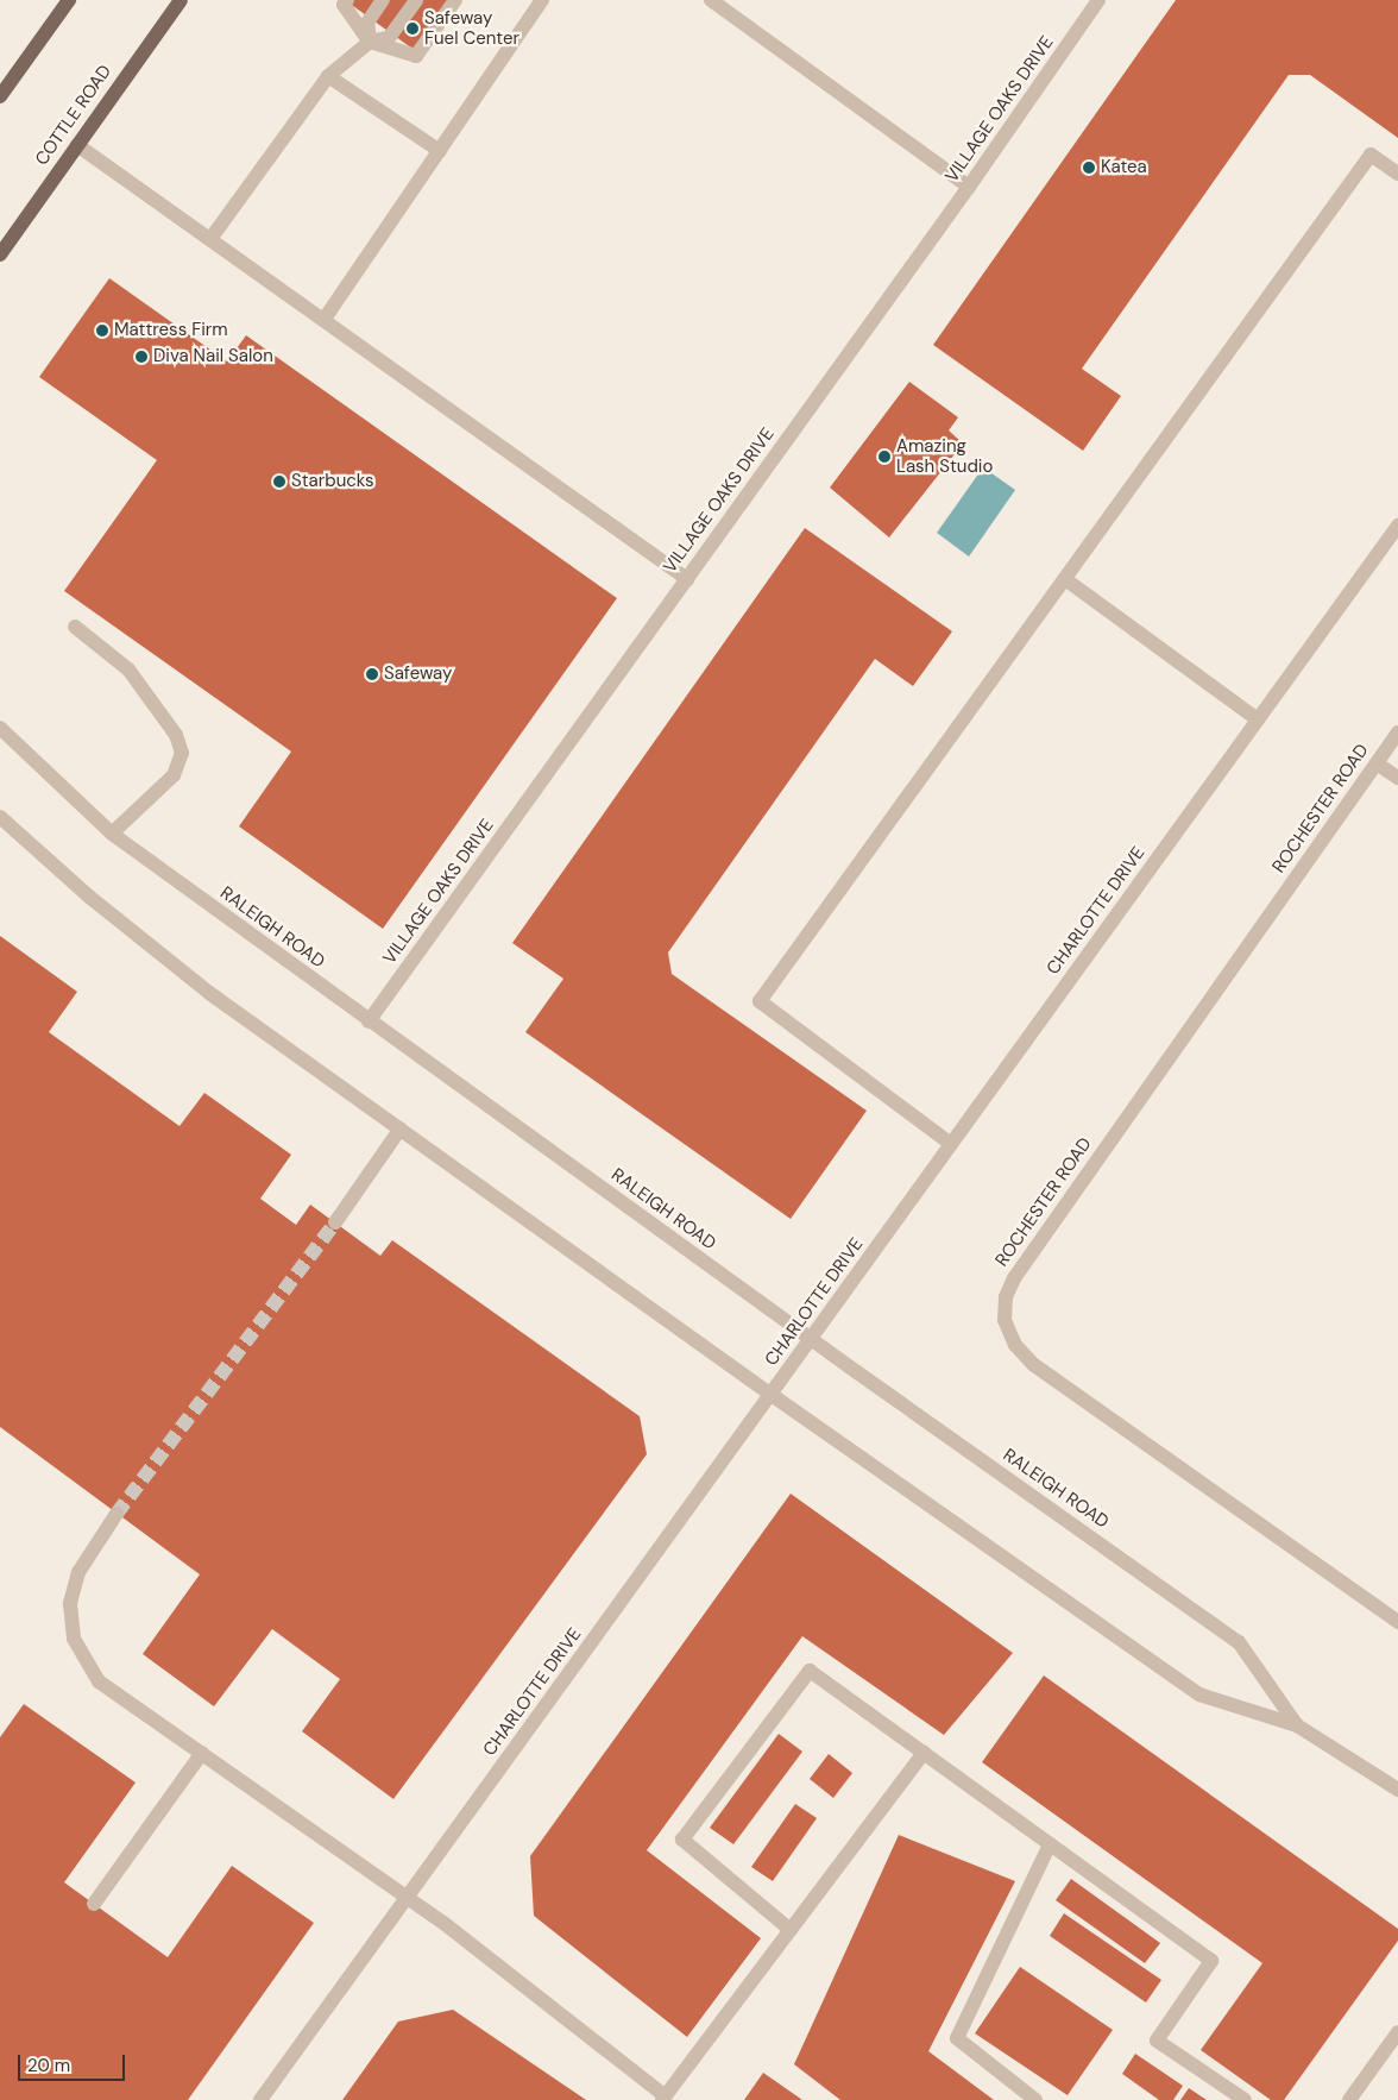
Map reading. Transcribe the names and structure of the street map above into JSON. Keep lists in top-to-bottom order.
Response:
{
  "streets": {
    "main road": ["COTTLE ROAD"],
    "street": [
      "VILLAGE OAKS DRIVE",
      "ROCHESTER ROAD",
      "CHARLOTTE DRIVE",
      "RALEIGH ROAD"
    ]
  },
  "crossings": [
    ["VILLAGE OAKS DRIVE", "RALEIGH ROAD"],
    ["CHARLOTTE DRIVE", "RALEIGH ROAD"]
  ],
  "places": [
    "Safeway Fuel Center",
    "Katea",
    "Mattress Firm",
    "Diva Nail Salon",
    "Amazing Lash Studio",
    "Starbucks",
    "Safeway"
  ],
  "scale_bar": "20 m"
}
